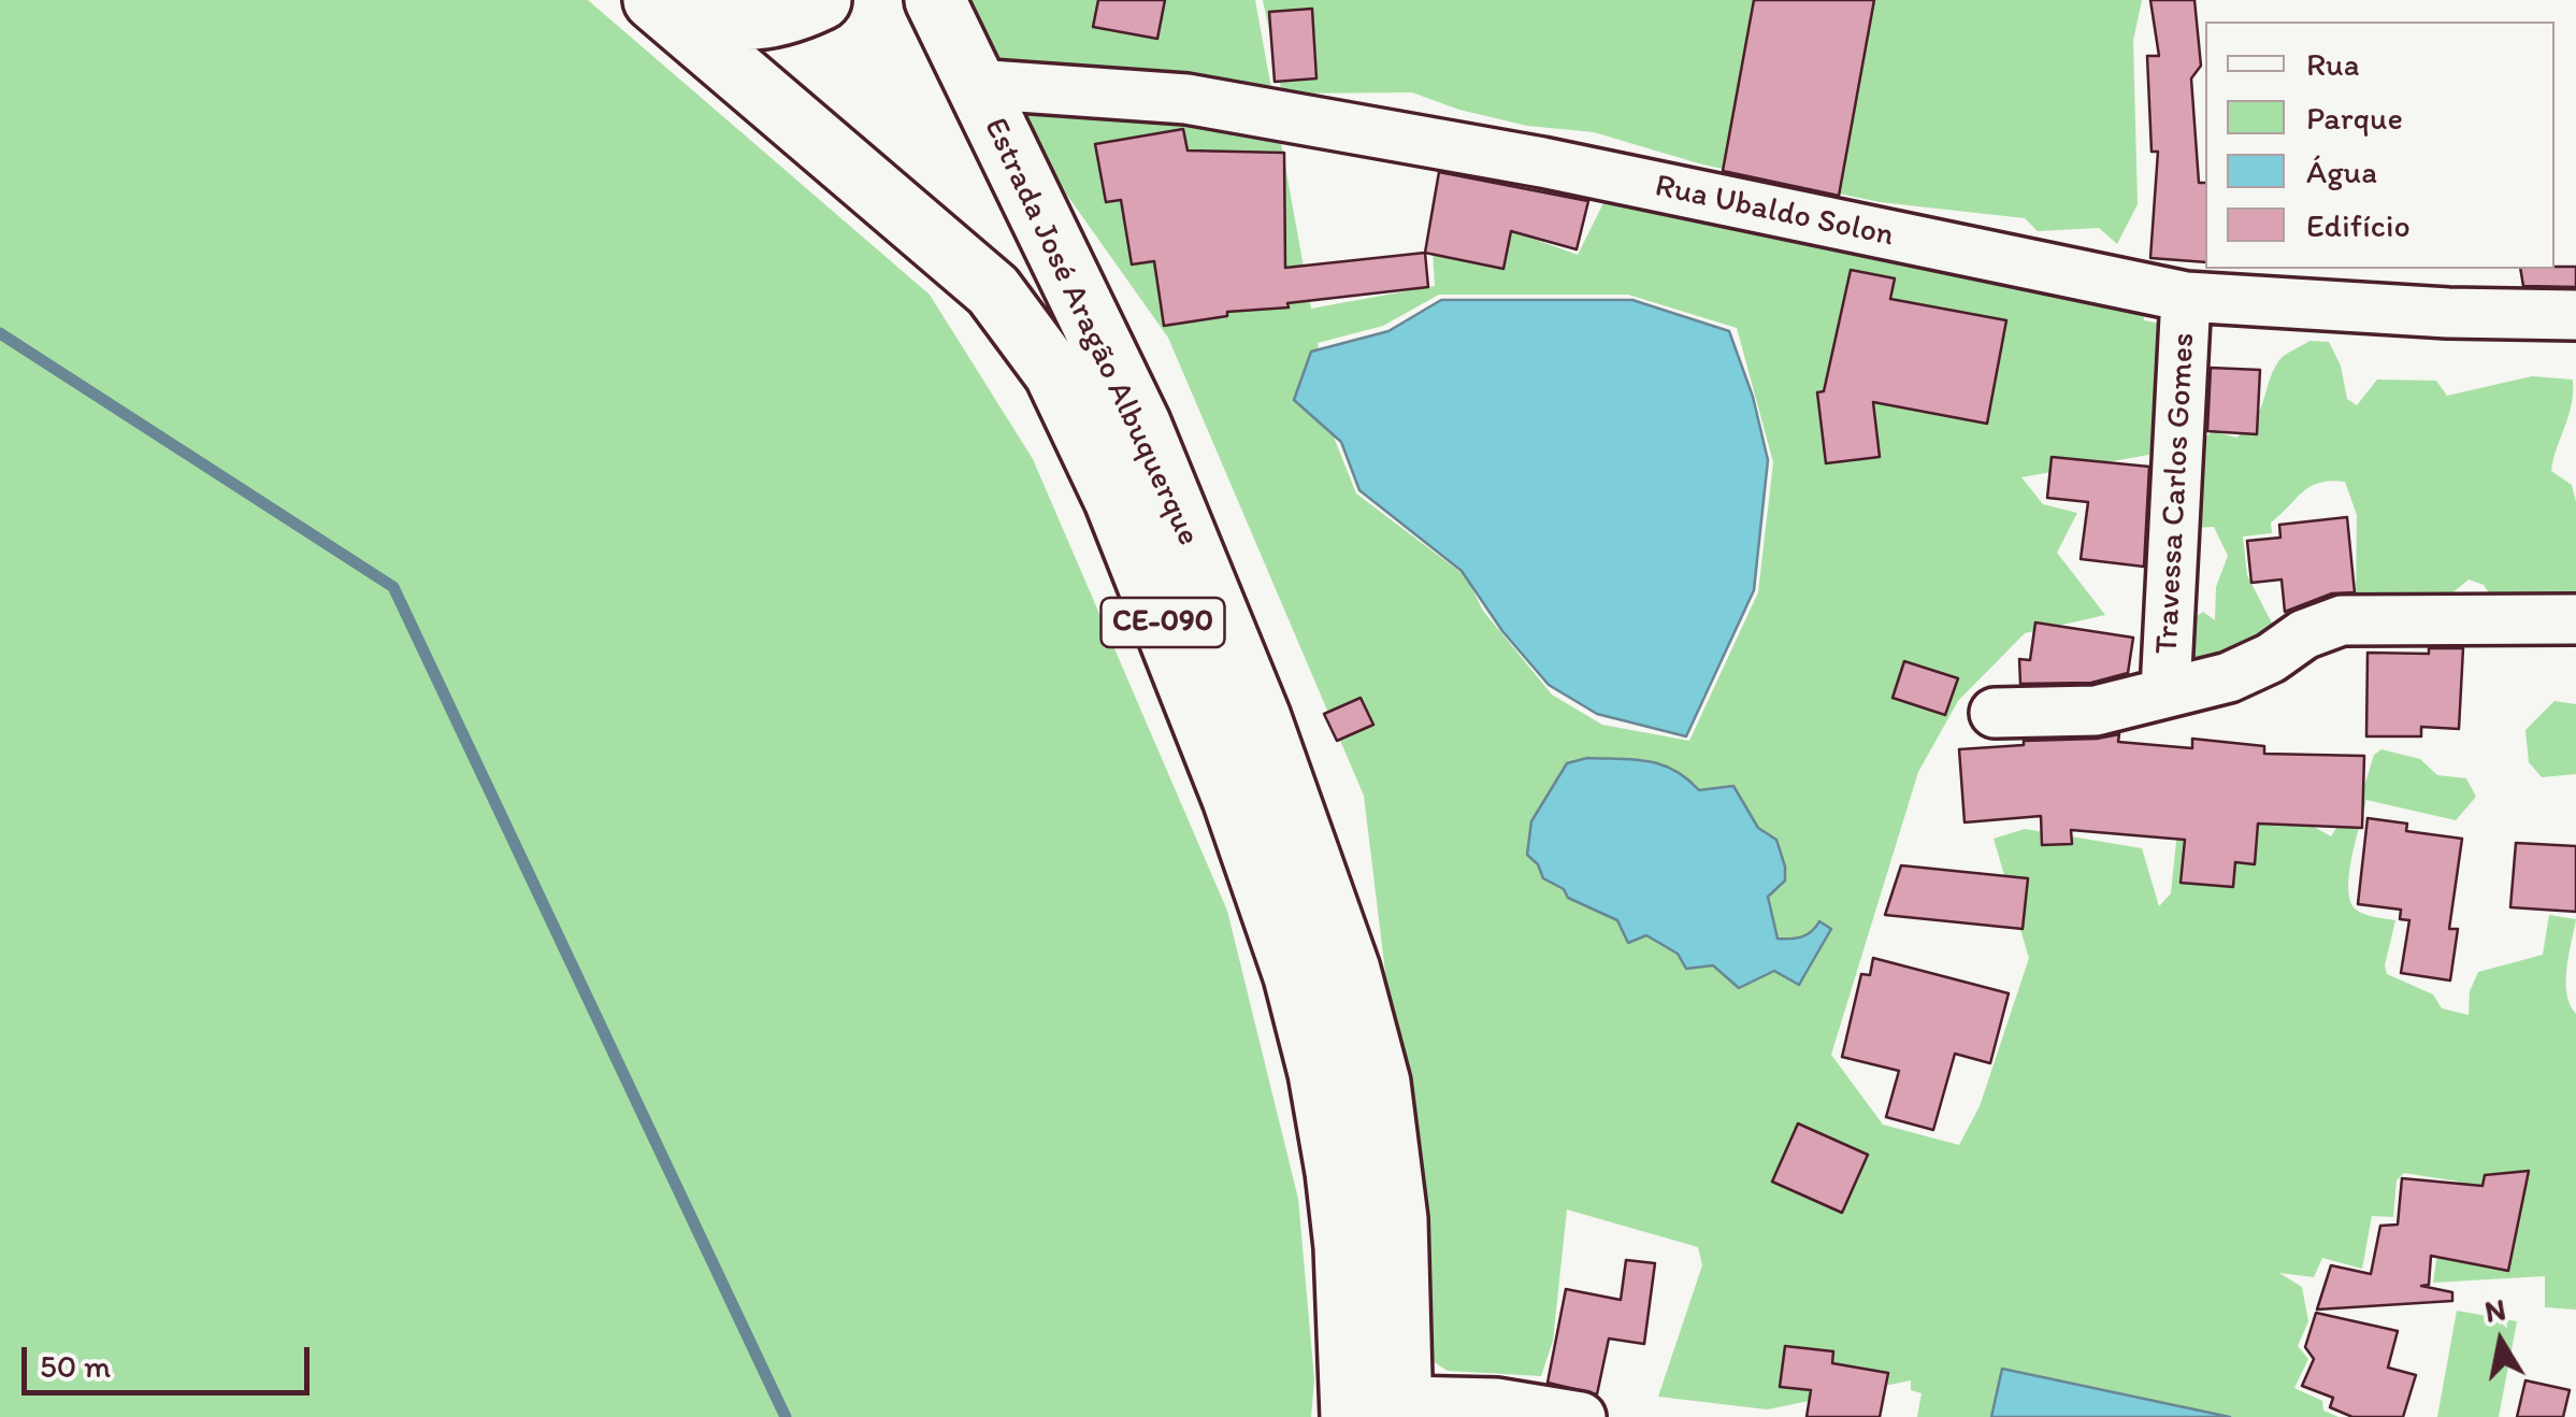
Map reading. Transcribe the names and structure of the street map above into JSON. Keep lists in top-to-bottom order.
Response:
{
  "streets": {
    "main road": ["Estrada José Aragão Albuquerque", "CE-090"],
    "street": ["Rua Ubaldo Solon", "Travessa Carlos Gomes"]
  },
  "crossings": [
    ["Rua Ubaldo Solon", "Estrada José Aragão Albuquerque"],
    ["Rua Ubaldo Solon", "Travessa Carlos Gomes"]
  ],
  "legend": [
    "Rua",
    "Parque",
    "Água",
    "Edifício"
  ],
  "scale_bar": "50 m",
  "north": "top"
}
